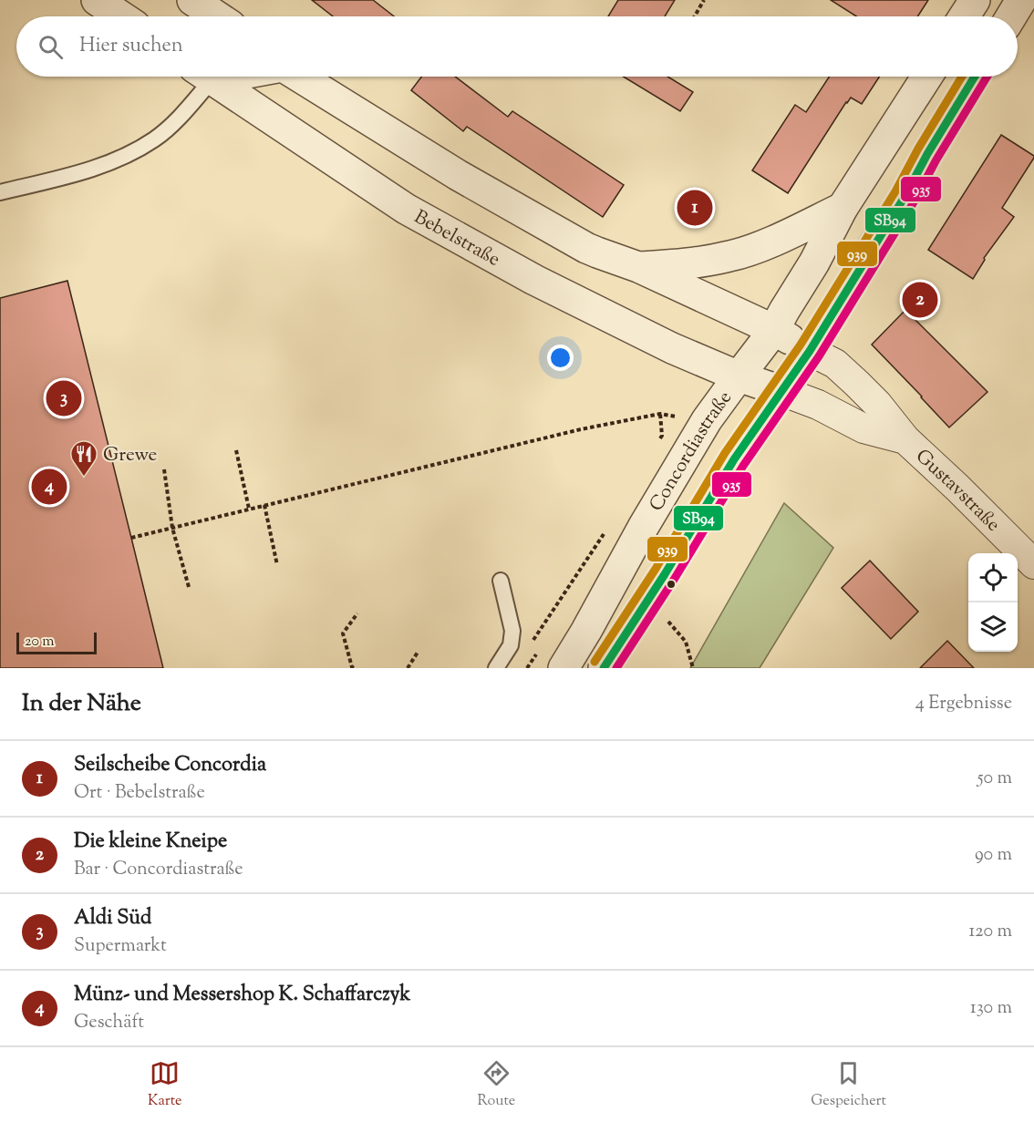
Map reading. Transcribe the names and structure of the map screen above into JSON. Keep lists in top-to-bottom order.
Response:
{
  "streets": {
    "street": ["Bebelstraße", "Concordiastraße", "Gustavstraße"]
  },
  "crossings": [
    ["Bebelstraße", "Concordiastraße"],
    ["Concordiastraße", "Gustavstraße"]
  ],
  "places": {
    "restaurant": ["Grewe"]
  },
  "lines": ["transit line SB94", "transit line 935", "transit line 939"],
  "scale_bar": "20 m",
  "page": {
    "search": "Hier suchen",
    "pins": [
      "1",
      "2",
      "3",
      "4"
    ],
    "scale": "20 m",
    "heading": ["In der Nähe", "4 Ergebnisse"],
    "list": [
      {
        "mark": "1",
        "name": "Seilscheibe Concordia",
        "note": "Ort · Bebelstraße",
        "value": "50 m"
      },
      {
        "mark": "2",
        "name": "Die kleine Kneipe",
        "note": "Bar · Concordiastraße",
        "value": "90 m"
      },
      {
        "mark": "3",
        "name": "Aldi Süd",
        "note": "Supermarkt",
        "value": "120 m"
      },
      {
        "mark": "4",
        "name": "Münz- und Messershop K. Schaffarczyk",
        "note": "Geschäft",
        "value": "130 m"
      }
    ],
    "nav": ["Karte", "Route", "Gespeichert"]
  }
}
